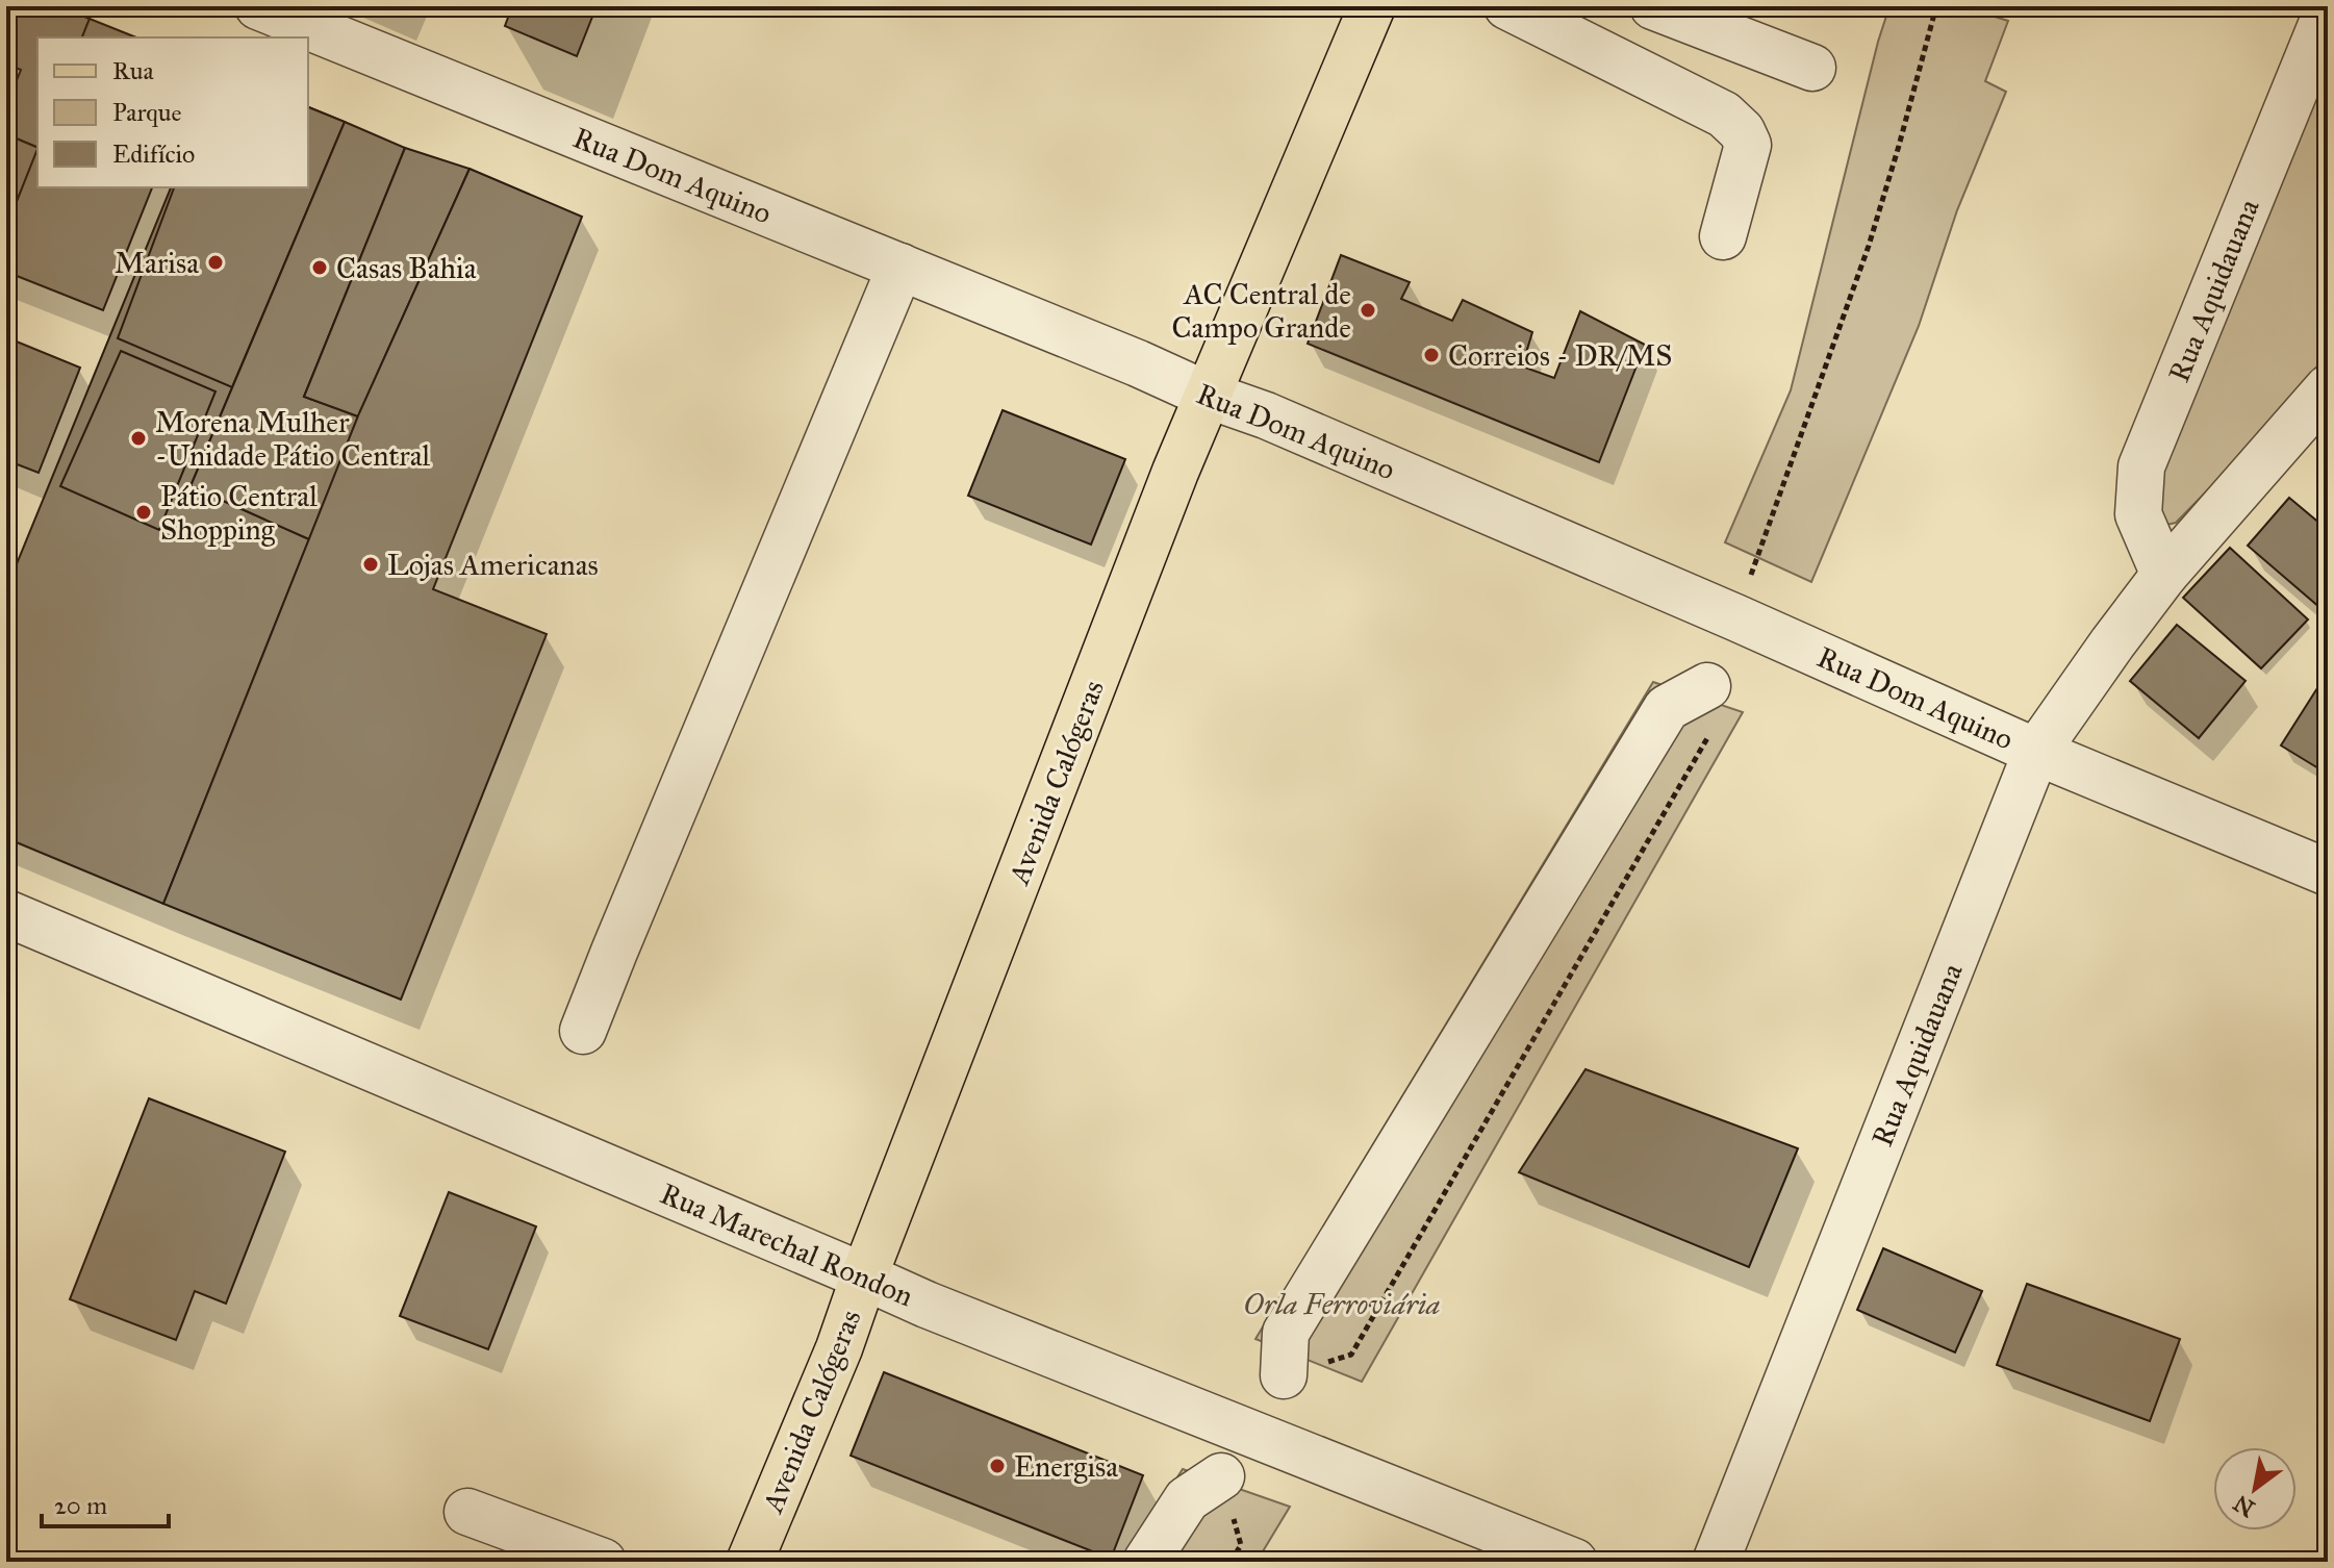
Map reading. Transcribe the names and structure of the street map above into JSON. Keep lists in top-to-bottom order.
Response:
{
  "streets": {
    "main road": ["Avenida Calógeras"],
    "street": ["Rua Dom Aquino", "Rua Aquidauana", "Rua Marechal Rondon"]
  },
  "crossings": [
    ["Rua Dom Aquino", "Rua Aquidauana"],
    ["Rua Dom Aquino", "Avenida Calógeras"],
    ["Avenida Calógeras", "Rua Marechal Rondon"]
  ],
  "parks": ["Orla Ferroviária"],
  "places": [
    "Marisa",
    "Casas Bahia",
    "AC Central de Campo Grande",
    "Correios - DR/MS",
    "Morena Mulher -Unidade Pátio Central",
    "Pátio Central Shopping",
    "Lojas Americanas",
    "Energisa"
  ],
  "legend": ["Rua", "Parque", "Edifício"],
  "scale_bar": "20 m",
  "north": "bottom left"
}
